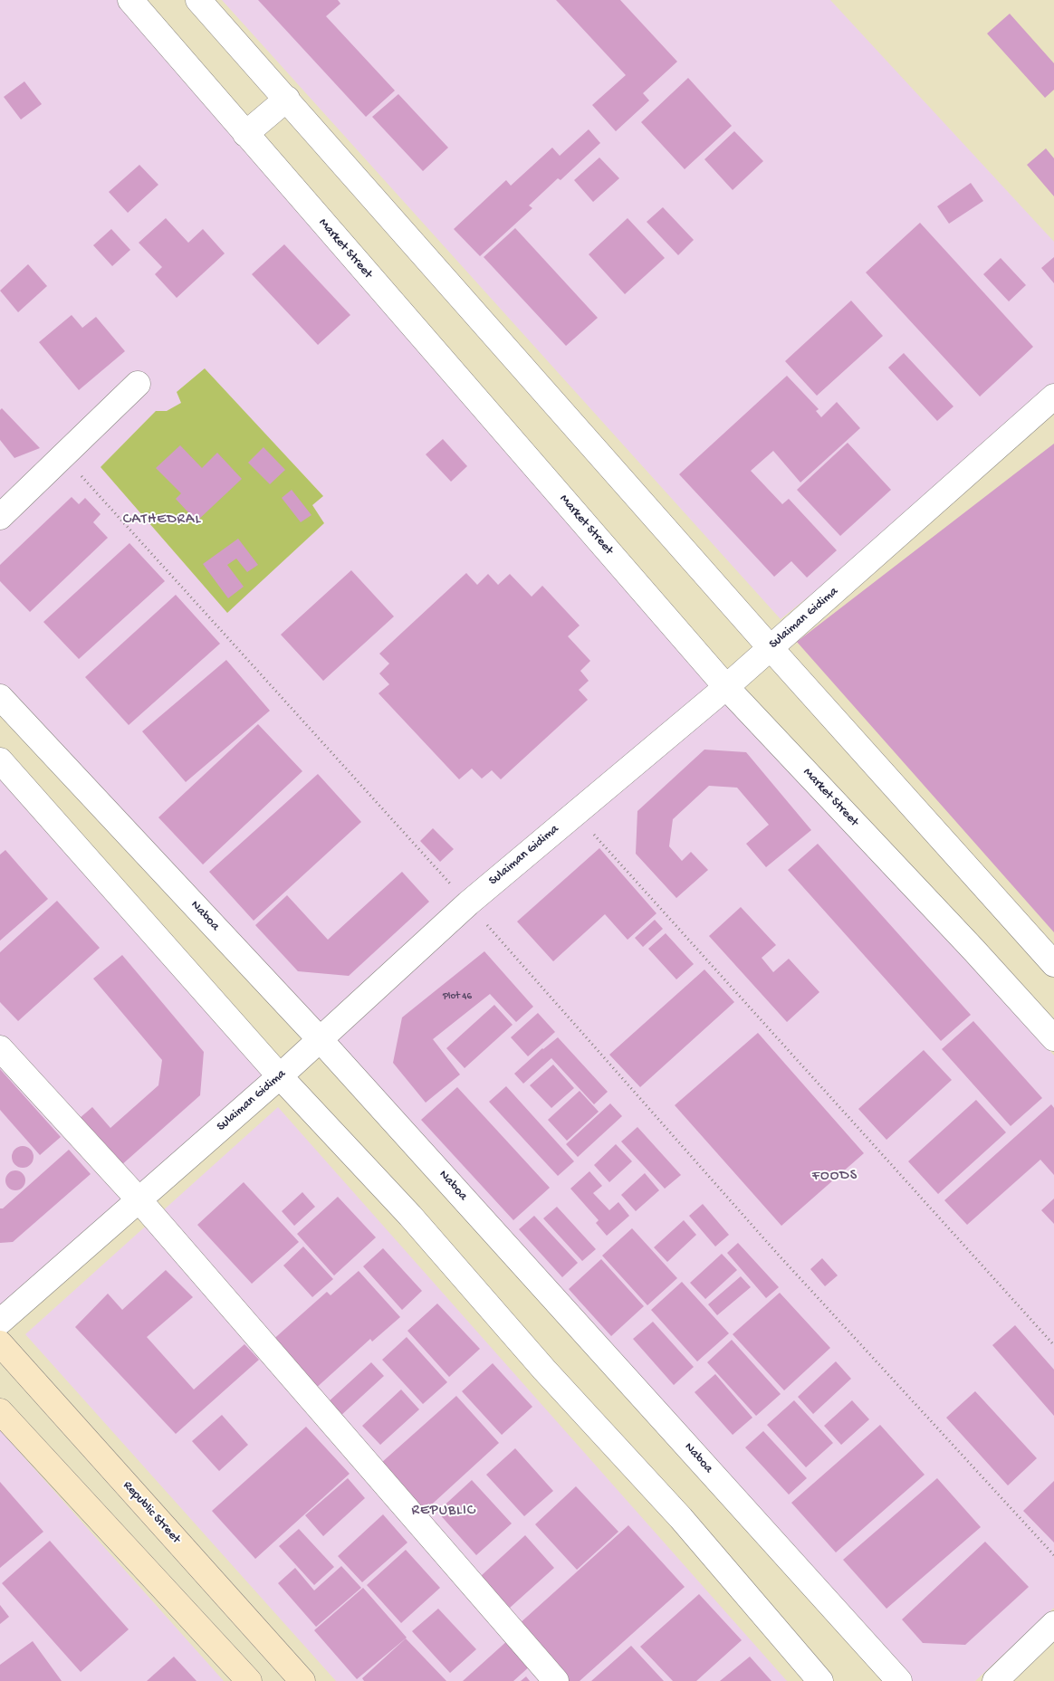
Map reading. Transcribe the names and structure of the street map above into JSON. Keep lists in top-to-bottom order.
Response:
{
  "streets": {
    "main road": ["Republic Street"],
    "street": ["Market Street", "Sulaiman Gidima", "Naboa"]
  },
  "crossings": [
    ["Market Street", "Sulaiman Gidima"],
    ["Sulaiman Gidima", "Naboa"]
  ],
  "districts": ["CATHEDRAL", "FOODS", "REPUBLIC"],
  "house_numbers": ["Plot 46"]
}
